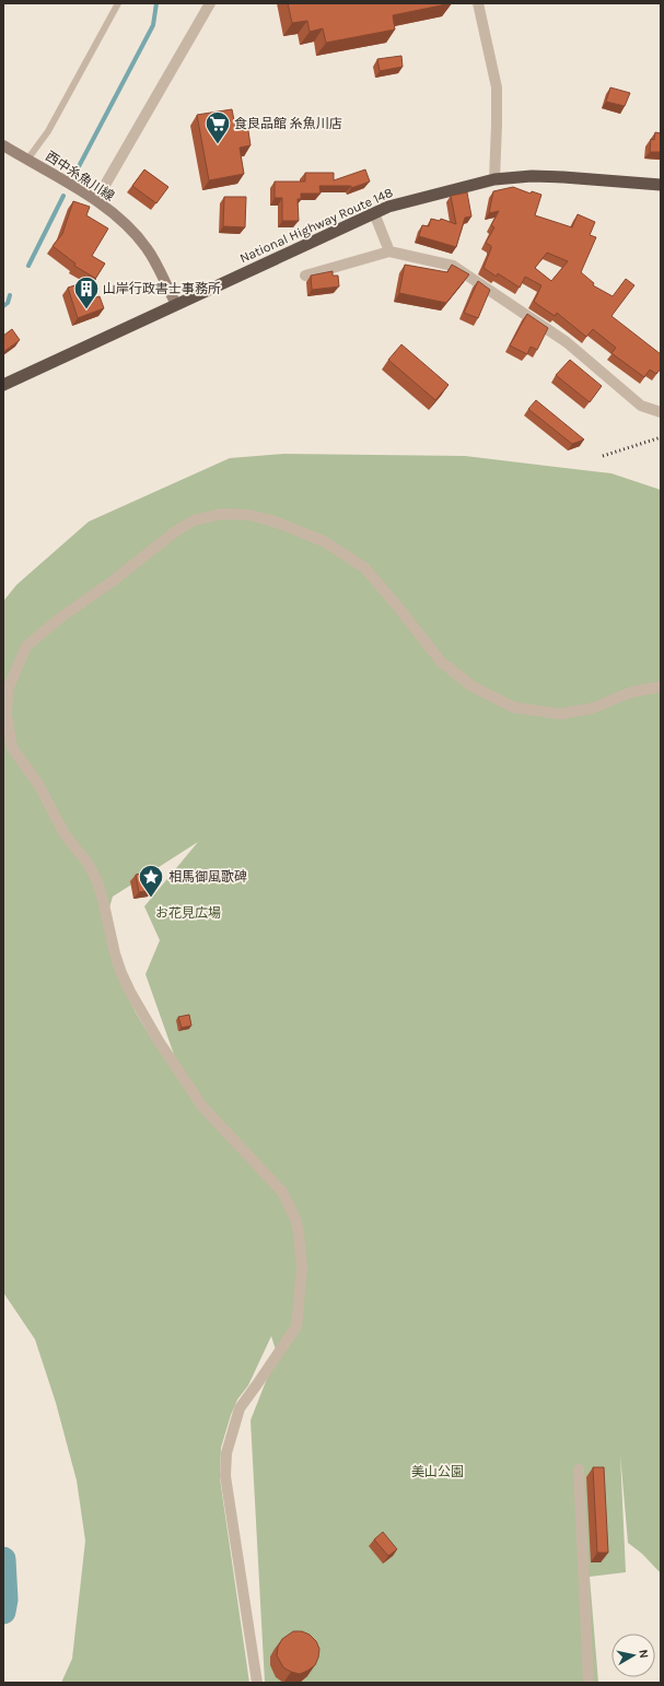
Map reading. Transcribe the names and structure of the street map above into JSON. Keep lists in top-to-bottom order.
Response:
{
  "streets": {
    "highway": ["National Highway Route 148"],
    "main road": ["西中糸魚川線"]
  },
  "crossings": [
    ["西中糸魚川線", "National Highway Route 148"]
  ],
  "parks": ["お花見広場", "美山公園"],
  "places": {
    "supermarket": ["食良品館 糸魚川店"],
    "building": ["山岸行政書士事務所"],
    "place": ["相馬御風歌碑"]
  },
  "north": "right"
}
